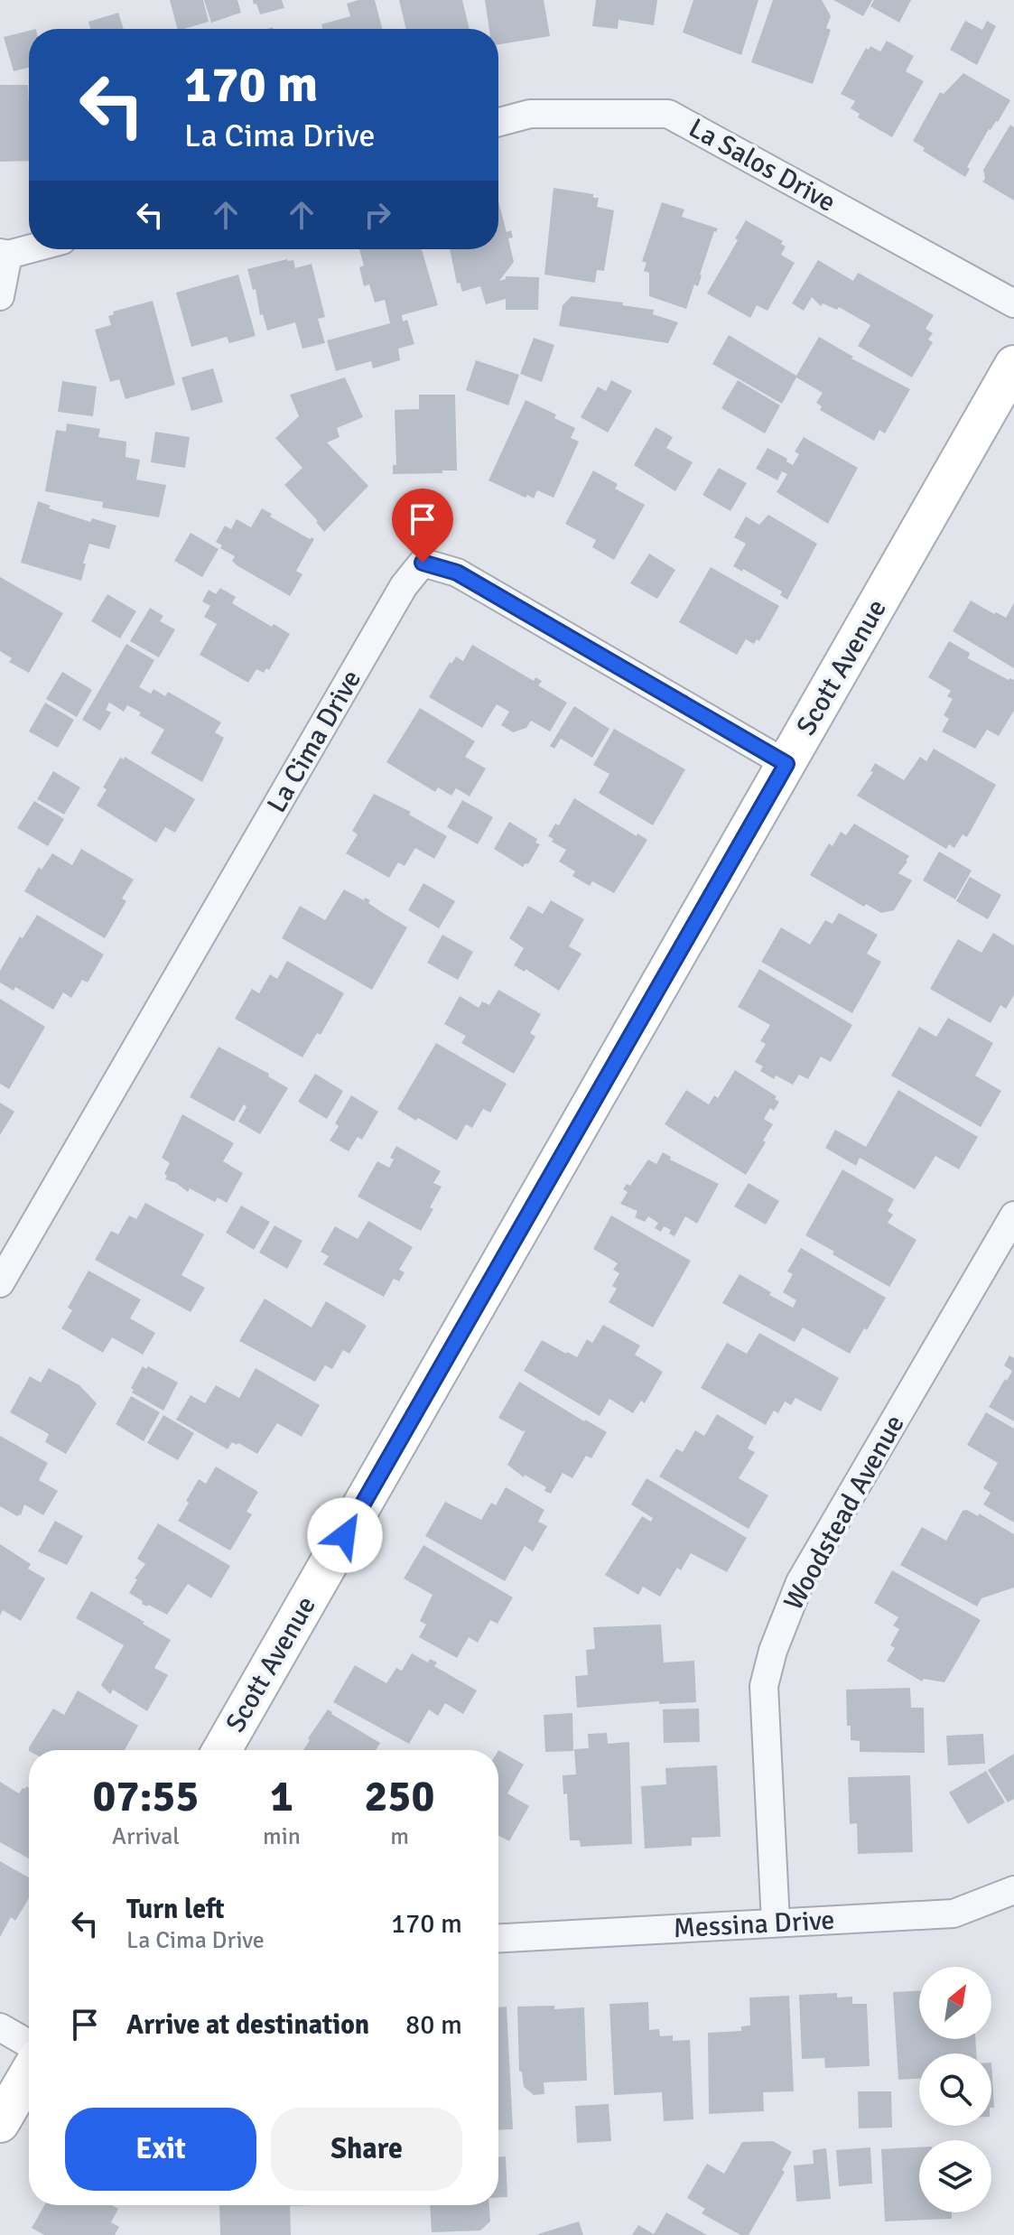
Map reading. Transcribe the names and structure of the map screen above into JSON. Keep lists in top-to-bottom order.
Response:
{
  "streets": {
    "street": [
      "La Salos Drive",
      "Scott Avenue",
      "La Cima Drive",
      "Woodstead Avenue",
      "Messina Drive"
    ]
  },
  "crossings": [
    ["Scott Avenue", "La Cima Drive"],
    ["Woodstead Avenue", "Messina Drive"]
  ],
  "north": "top right",
  "page": {
    "turn": ["170 m", "La Cima Drive"],
    "eta": [
      "07:55",
      "Arrival",
      "1",
      "min",
      "250",
      "m"
    ],
    "list": [
      {
        "name": "Turn left",
        "note": "La Cima Drive",
        "value": "170 m"
      },
      {
        "name": "Arrive at destination",
        "value": "80 m"
      }
    ],
    "buttons": ["Exit", "Share"]
  }
}
